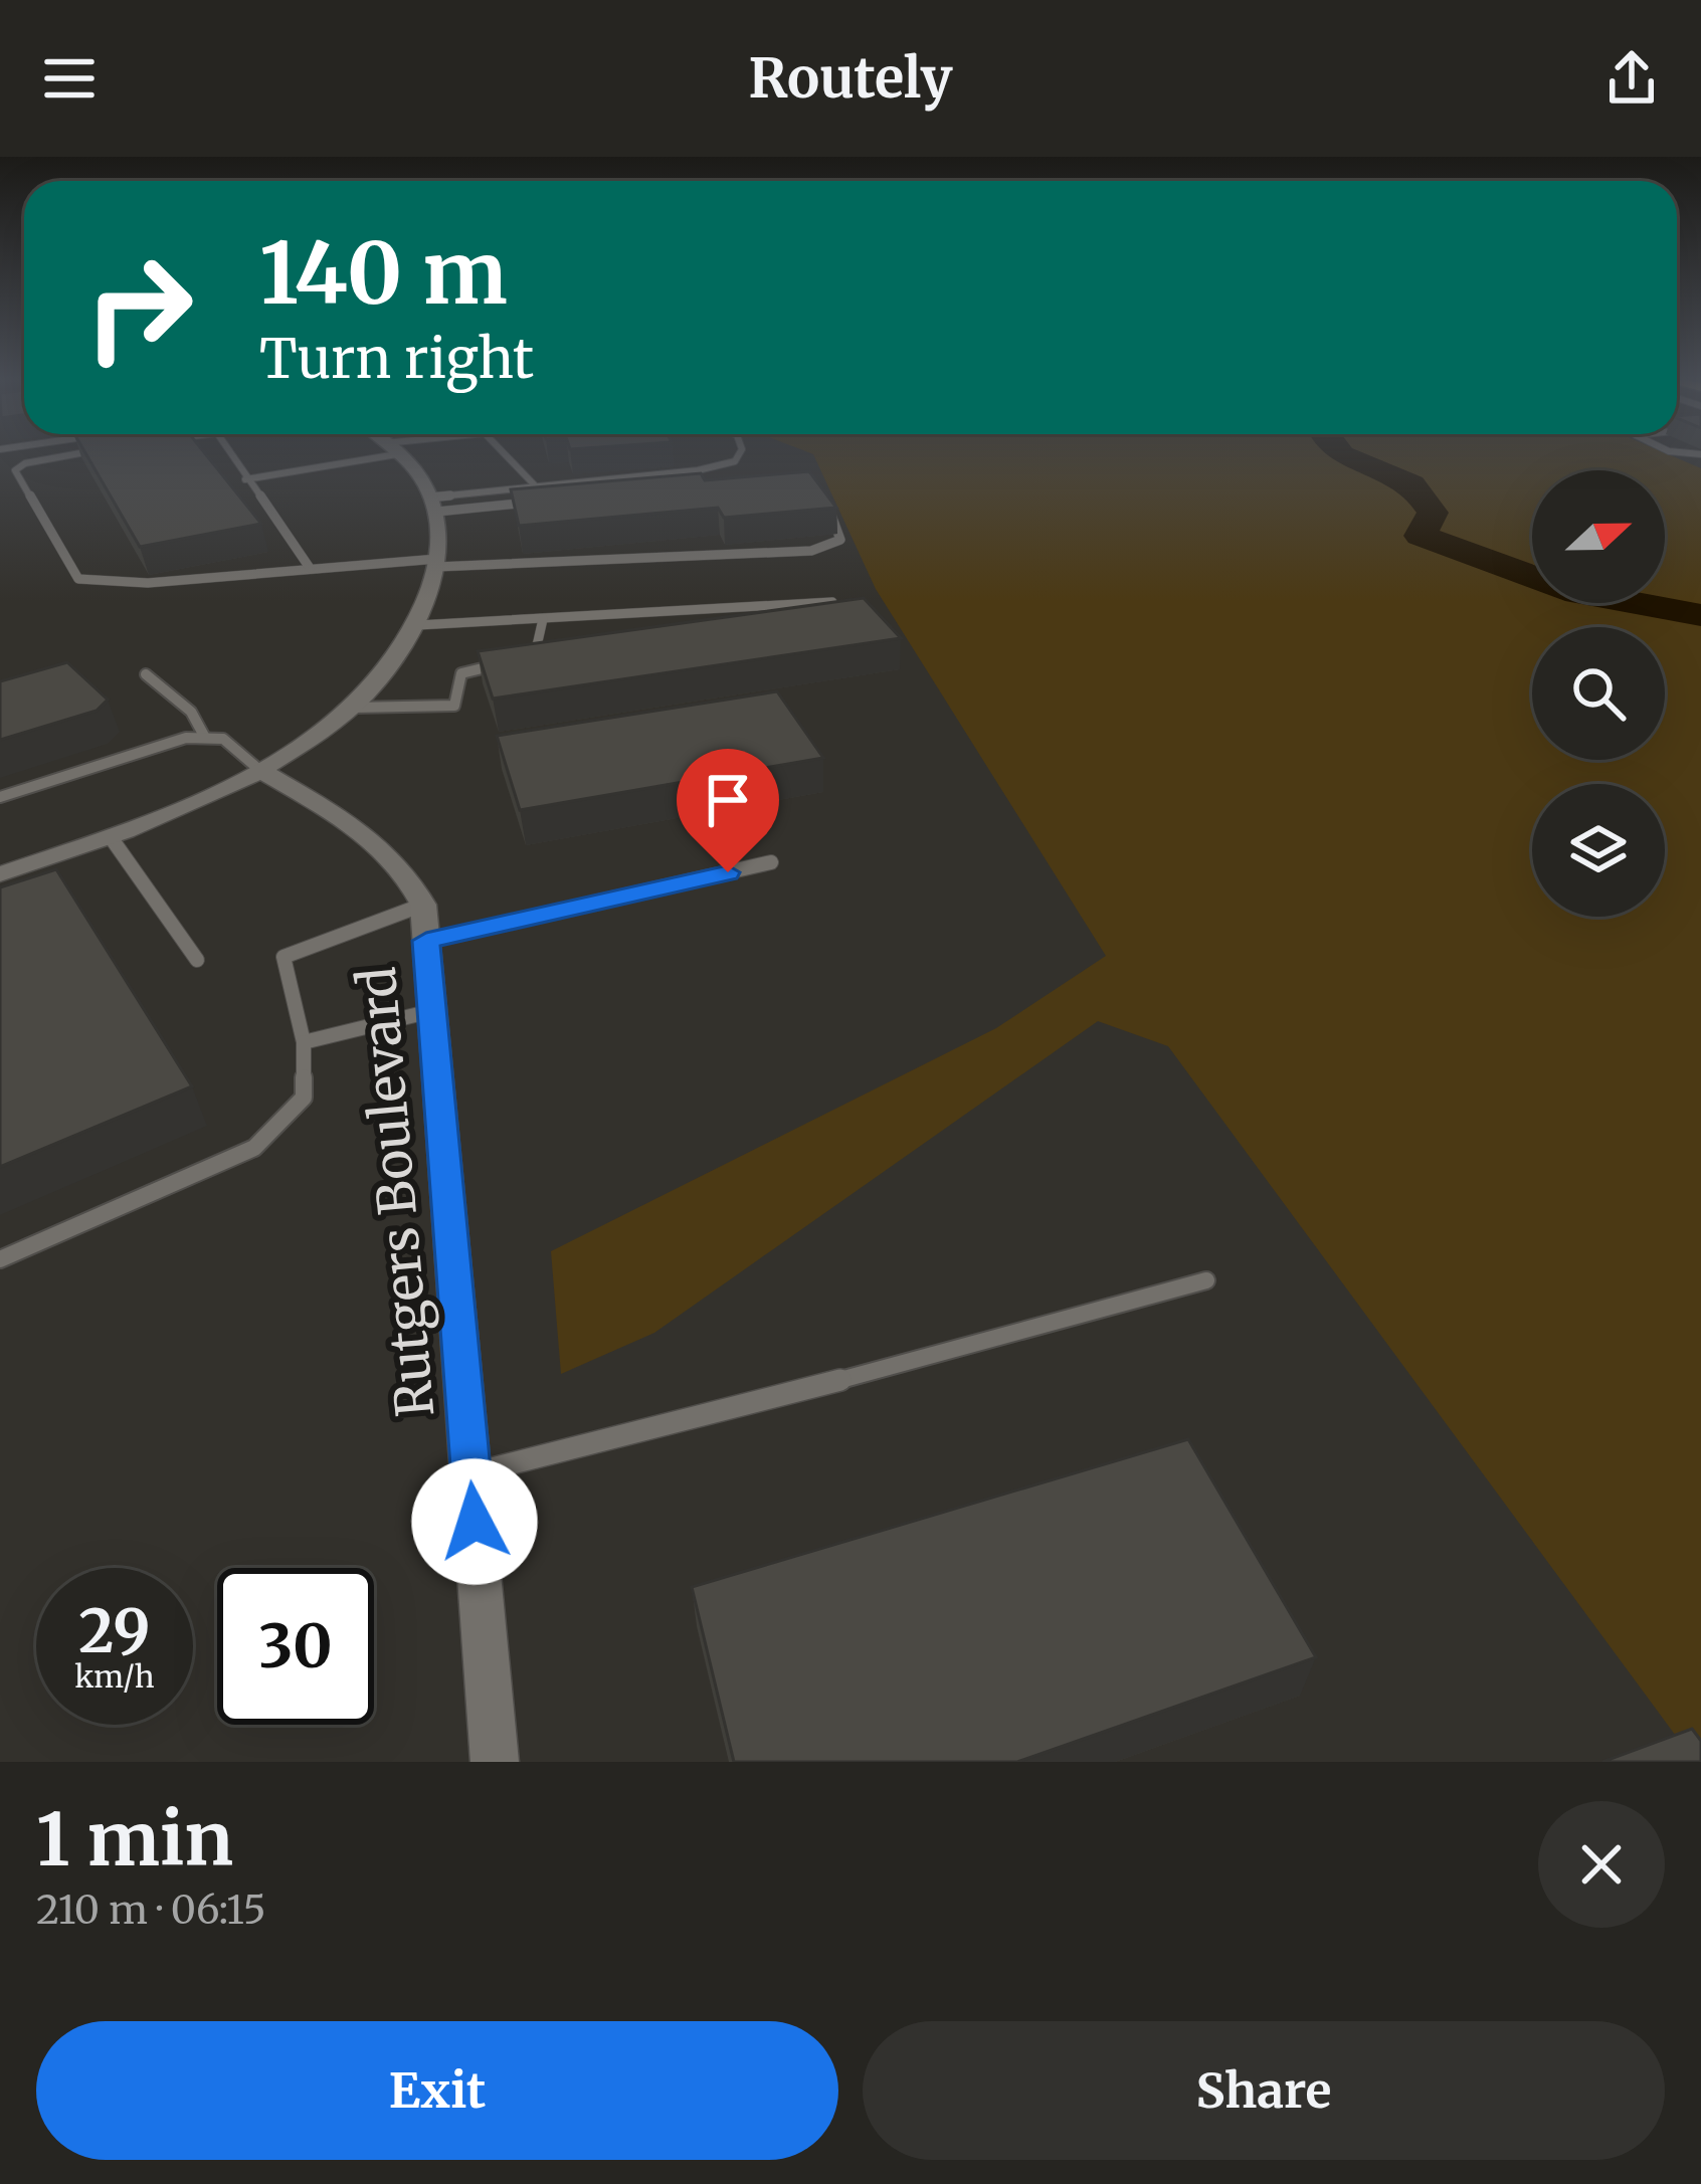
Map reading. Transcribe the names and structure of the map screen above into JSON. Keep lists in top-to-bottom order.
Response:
{
  "streets": {
    "street": ["Rutgers Boulevard"]
  },
  "north": "right",
  "page": {
    "header": "Routely",
    "turn": ["140 m", "Turn right"],
    "speed": "29 km/h",
    "limit": "30",
    "heading": ["1 min", "210 m · 06:15"],
    "buttons": ["Exit", "Share"]
  }
}
